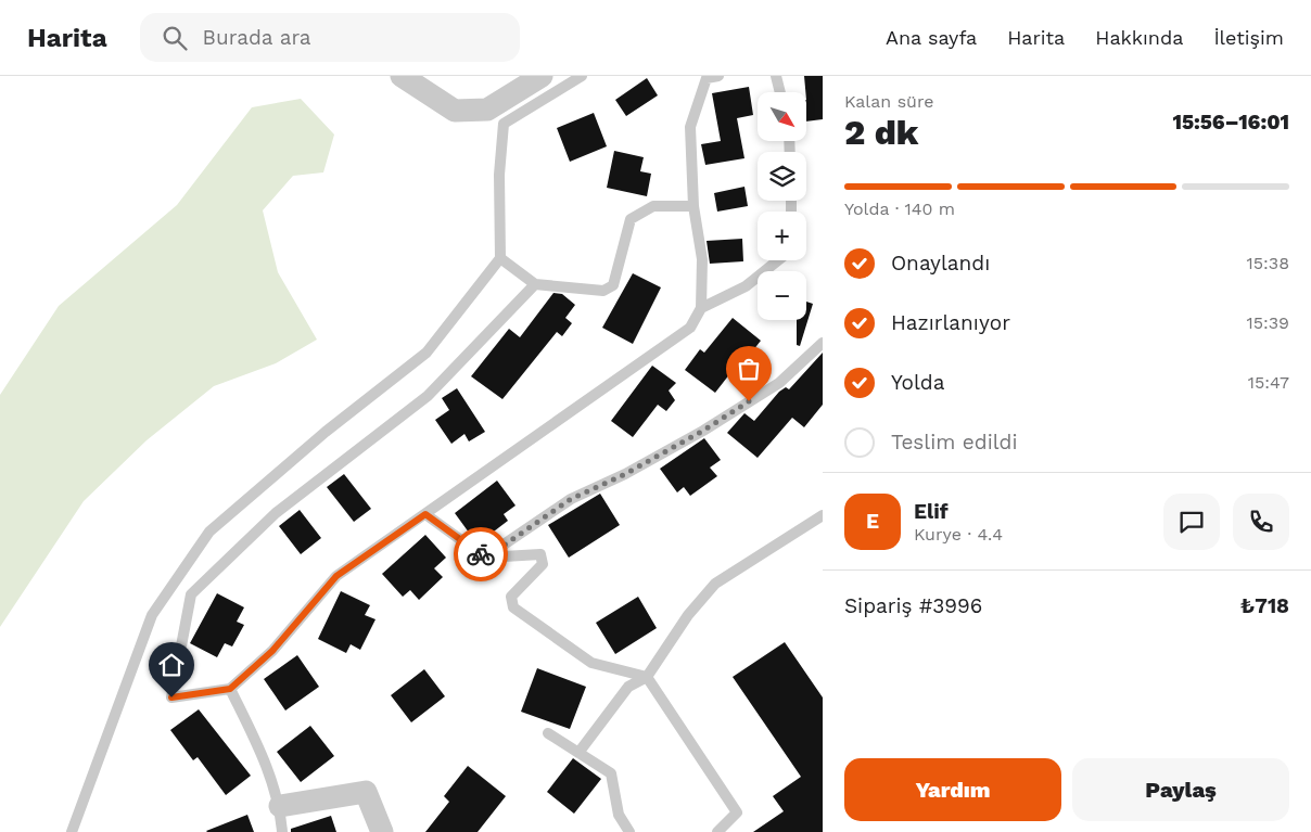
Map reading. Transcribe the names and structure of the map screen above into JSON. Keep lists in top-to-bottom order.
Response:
{
  "north": "bottom right",
  "page": {
    "header": "Harita",
    "search": "Burada ara",
    "nav": [
      "Ana sayfa",
      "Harita",
      "Hakkında",
      "İletişim"
    ],
    "heading": ["2 dk", "Kalan süre", "15:56–16:01"],
    "panel": [
      "Elif",
      "Kurye · 4.4",
      "Sipariş #3996",
      "₺718"
    ],
    "map_buttons": ["+", "−"],
    "bar": "Yolda · 140 m",
    "list": [
      ["Onaylandı", "15:38"],
      ["Hazırlanıyor", "15:39"],
      ["Yolda", "15:47"],
      "Teslim edildi"
    ],
    "round": "E",
    "buttons": ["Yardım", "Paylaş"]
  }
}
